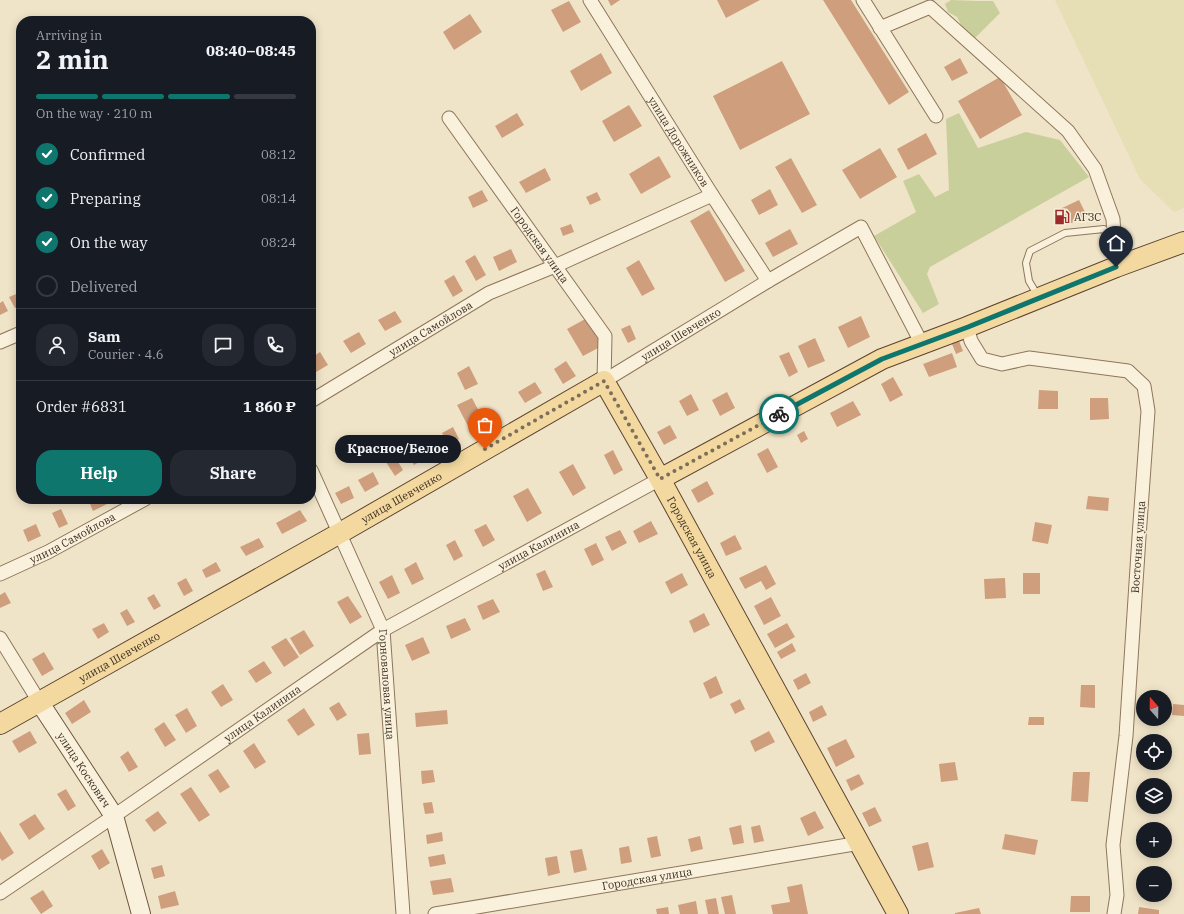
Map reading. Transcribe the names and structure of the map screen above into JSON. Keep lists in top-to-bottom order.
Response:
{
  "streets": {
    "main road": ["Городская улица", "улица Шевченко", "улица Калинина"],
    "street": [
      "улица Дорожников",
      "улица Самойлова",
      "Восточная улица",
      "Горноваловая улица",
      "улица Коскович"
    ]
  },
  "crossings": [
    ["улица Дорожников", "улица Самойлова"],
    ["улица Дорожников", "улица Шевченко"],
    ["Городская улица", "улица Самойлова"],
    ["Городская улица", "улица Шевченко"],
    ["Городская улица", "улица Калинина"],
    ["улица Шевченко", "улица Калинина"],
    ["улица Шевченко", "Горноваловая улица"],
    ["улица Шевченко", "улица Коскович"],
    ["улица Калинина", "Восточная улица"],
    ["улица Калинина", "Горноваловая улица"],
    ["улица Калинина", "улица Коскович"]
  ],
  "places": {
    "fuel station": ["АГЗС"],
    "other": ["Красное/Белое"]
  },
  "north": "top",
  "page": {
    "heading": ["2 min", "Arriving in", "08:40–08:45"],
    "panel": [
      "Sam",
      "Courier · 4.6",
      "Order #6831",
      "1 860 ₽"
    ],
    "bar": "On the way · 210 m",
    "list": [
      ["Confirmed", "08:12"],
      ["Preparing", "08:14"],
      ["On the way", "08:24"],
      "Delivered"
    ],
    "bubble": "Красное/Белое",
    "buttons": ["Help", "Share"],
    "map_buttons": ["+", "−"]
  }
}
